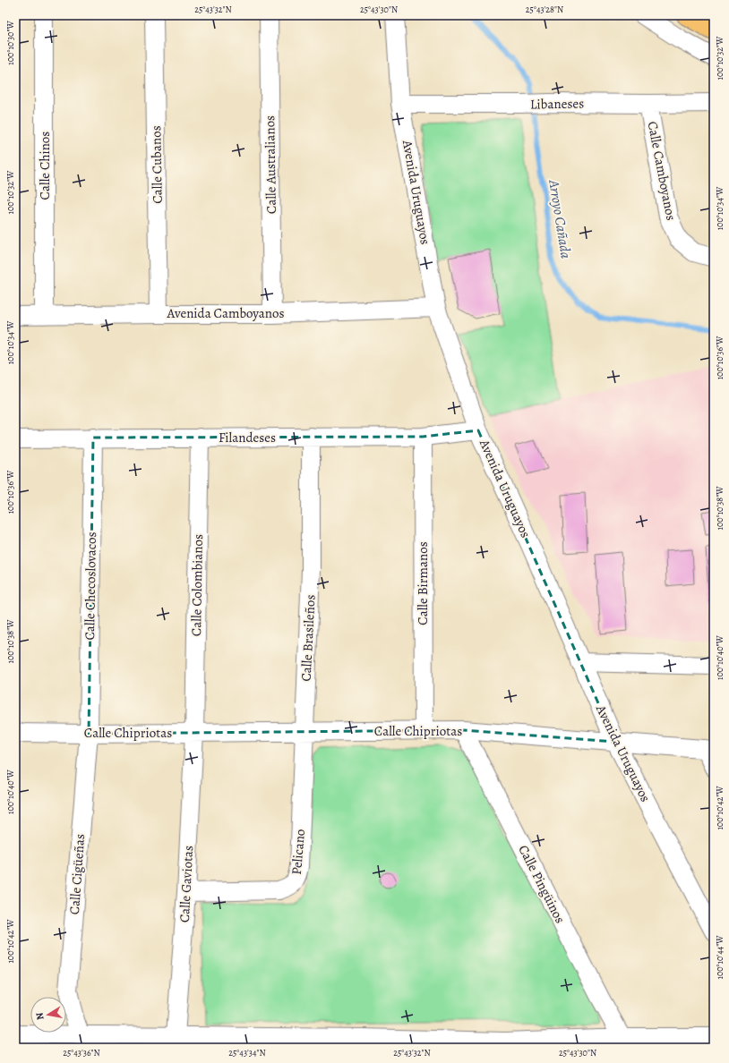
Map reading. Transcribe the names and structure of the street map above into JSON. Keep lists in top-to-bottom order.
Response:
{
  "streets": {
    "street": [
      "Libaneses",
      "Calle Cubanos",
      "Calle Australianos",
      "Calle Chinos",
      "Calle Camboyanos",
      "Avenida Uruguayos",
      "Avenida Camboyanos",
      "Filandeses",
      "Calle Birmanos",
      "Calle Colombianos",
      "Calle Checoslovacos",
      "Calle Brasileños",
      "Calle Chipriotas",
      "Pelicano",
      "Calle Cigüeñas",
      "Calle Gaviotas",
      "Calle Pingüinos"
    ]
  },
  "crossings": [
    ["Libaneses", "Calle Camboyanos"],
    ["Libaneses", "Avenida Uruguayos"],
    ["Calle Cubanos", "Avenida Camboyanos"],
    ["Calle Australianos", "Avenida Camboyanos"],
    ["Calle Chinos", "Avenida Camboyanos"],
    ["Avenida Uruguayos", "Avenida Camboyanos"],
    ["Avenida Uruguayos", "Filandeses"],
    ["Avenida Uruguayos", "Calle Chipriotas"],
    ["Filandeses", "Calle Birmanos"],
    ["Filandeses", "Calle Colombianos"],
    ["Filandeses", "Calle Checoslovacos"],
    ["Filandeses", "Calle Brasileños"],
    ["Calle Birmanos", "Calle Chipriotas"],
    ["Calle Colombianos", "Calle Chipriotas"],
    ["Calle Colombianos", "Calle Gaviotas"],
    ["Calle Checoslovacos", "Calle Chipriotas"],
    ["Calle Checoslovacos", "Calle Cigüeñas"],
    ["Calle Brasileños", "Calle Chipriotas"],
    ["Calle Brasileños", "Pelicano"],
    ["Calle Chipriotas", "Pelicano"],
    ["Calle Chipriotas", "Calle Cigüeñas"],
    ["Calle Chipriotas", "Calle Gaviotas"],
    ["Calle Chipriotas", "Calle Pingüinos"],
    ["Pelicano", "Calle Gaviotas"]
  ],
  "water": ["Arroyo Cañada"],
  "north": "left",
  "coordinates": [
    "25°43'32\"N",
    "25°43'30\"N",
    "25°43'28\"N",
    "100°10'30\"W",
    "100°10'32\"W",
    "100°10'34\"W",
    "100°10'36\"W",
    "100°10'38\"W",
    "100°10'40\"W",
    "100°10'42\"W",
    "100°10'44\"W",
    "25°43'36\"N",
    "25°43'34\"N"
  ]
}
